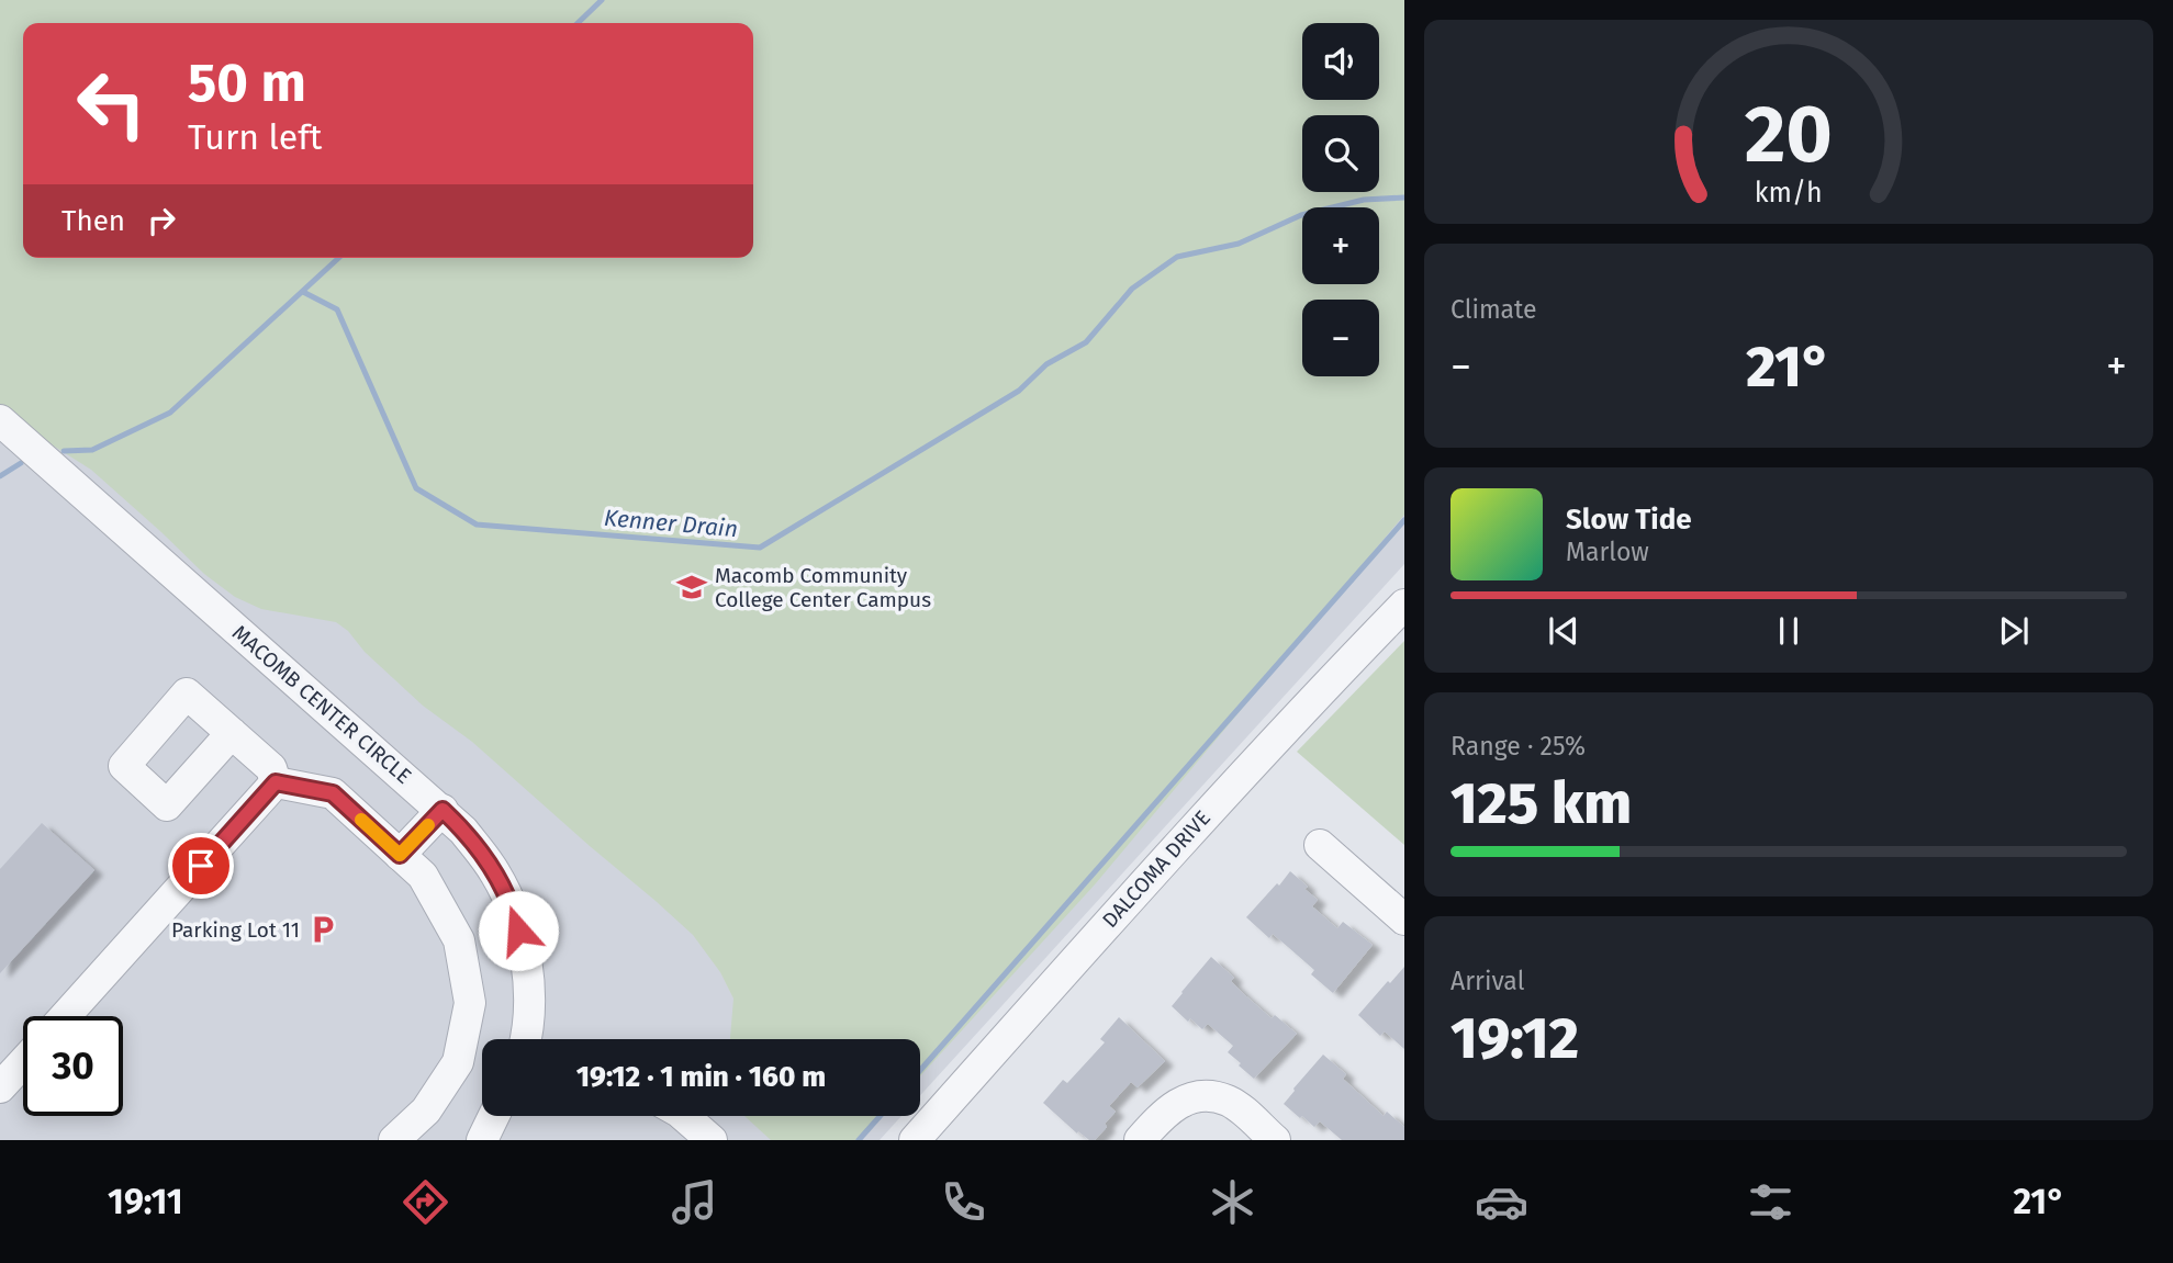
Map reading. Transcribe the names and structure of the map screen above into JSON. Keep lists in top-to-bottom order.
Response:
{
  "streets": {
    "street": ["MACOMB CENTER CIRCLE", "DALCOMA DRIVE"]
  },
  "water": ["Kenner Drain"],
  "places": {
    "school or university": ["Macomb Community College Center Campus"],
    "parking": ["Parking Lot 11"]
  },
  "page": {
    "map_buttons": ["+", "−"],
    "turn": ["50 m", "Turn left"],
    "then": "Then",
    "tile": [
      "Climate",
      ["Range · 25%", "125 km"],
      ["Arrival", "19:12"]
    ],
    "heat": ["−", "21°", "+"],
    "song": ["Slow Tide", "Marlow"],
    "limit": "30",
    "trip": "19:12 · 1 min · 160 m",
    "tabs": ["19:11", "21°"],
    "gauge": ["20", "km/h"]
  }
}
